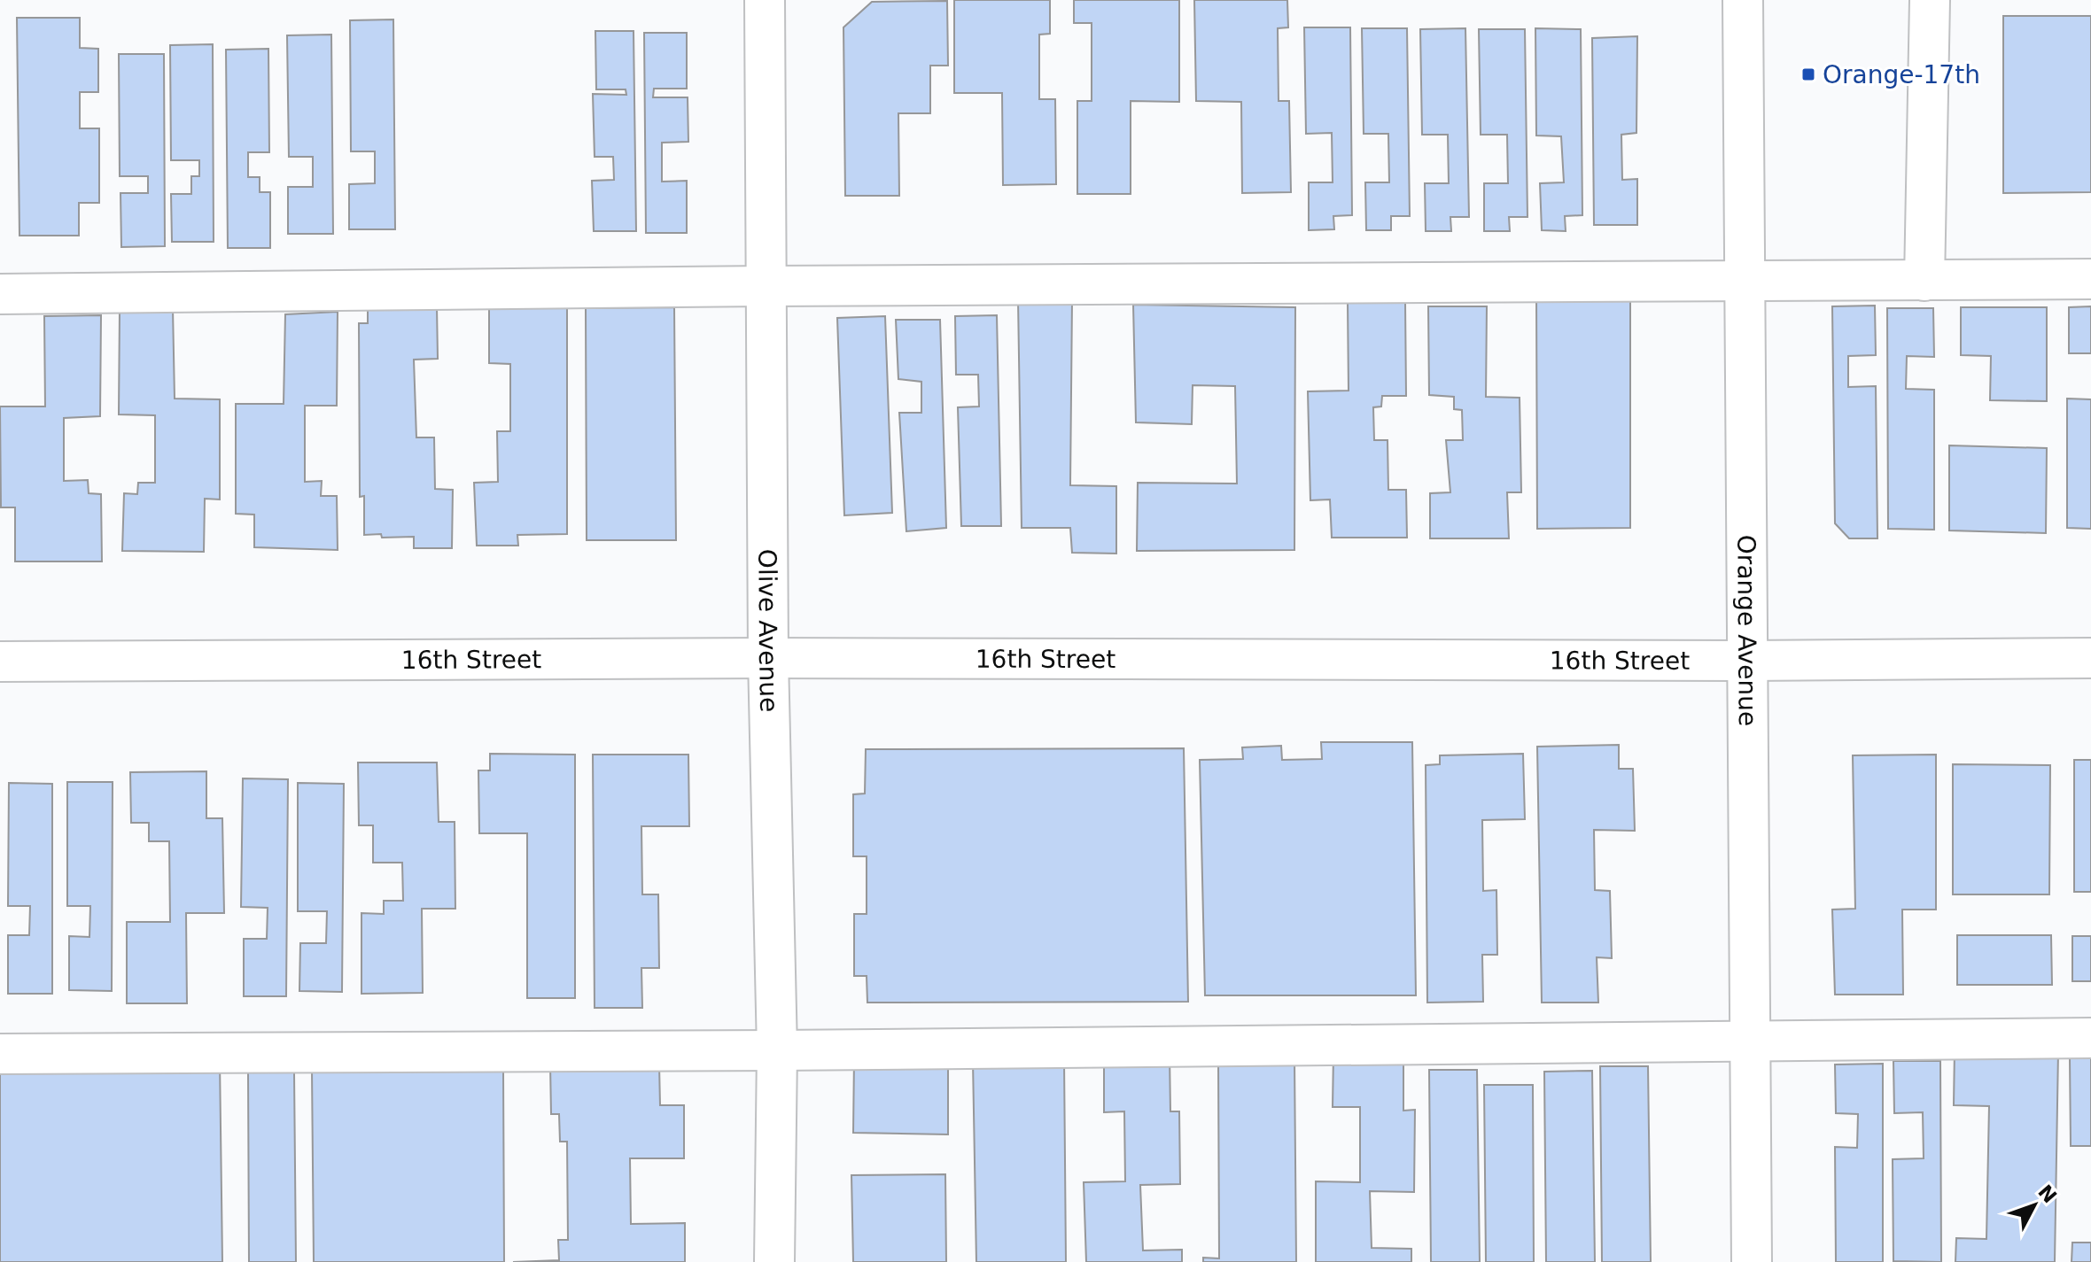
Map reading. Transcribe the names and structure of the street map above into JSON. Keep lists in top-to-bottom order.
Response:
{
  "streets": {
    "street": ["Orange Avenue", "Olive Avenue", "16th Street"]
  },
  "crossings": [
    ["Orange Avenue", "16th Street"],
    ["Olive Avenue", "16th Street"]
  ],
  "places": {
    "transit": ["Orange-17th"]
  },
  "north": "top right"
}
